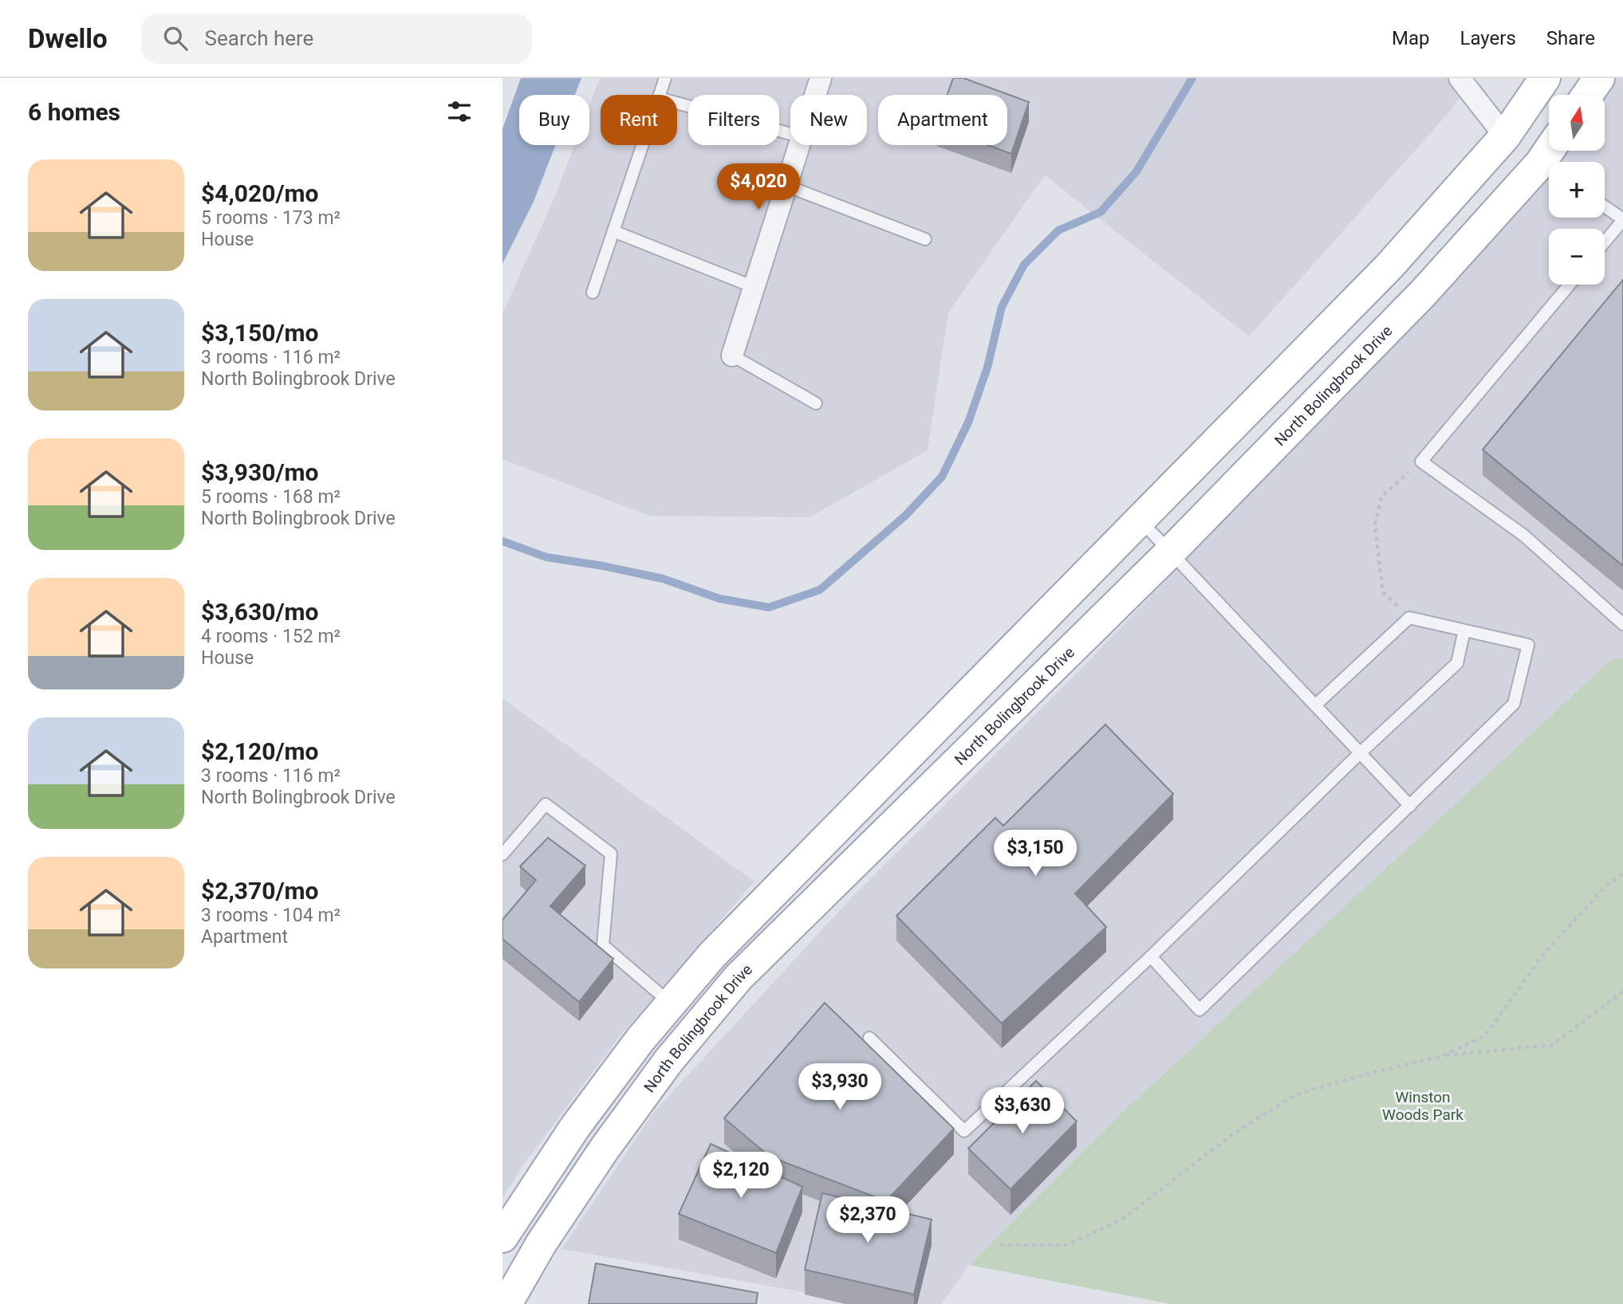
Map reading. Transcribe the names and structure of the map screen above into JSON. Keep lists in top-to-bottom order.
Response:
{
  "streets": {
    "main road": ["North Bolingbrook Drive"]
  },
  "parks": ["Winston Woods Park"],
  "north": "top",
  "page": {
    "header": "Dwello",
    "search": "Search here",
    "nav": ["Map", "Layers", "Share"],
    "heading": "6 homes",
    "map_buttons": ["+", "−"],
    "chip": [
      "Buy",
      "Rent",
      "Filters",
      "New",
      "Apartment"
    ],
    "list": [
      {
        "name": "$4,020/mo",
        "note": "5 rooms · 173 m² · House"
      },
      {
        "name": "$3,150/mo",
        "note": "3 rooms · 116 m² · North Bolingbrook Drive"
      },
      {
        "name": "$3,930/mo",
        "note": "5 rooms · 168 m² · North Bolingbrook Drive"
      },
      {
        "name": "$3,630/mo",
        "note": "4 rooms · 152 m² · House"
      },
      {
        "name": "$2,120/mo",
        "note": "3 rooms · 116 m² · North Bolingbrook Drive"
      },
      {
        "name": "$2,370/mo",
        "note": "3 rooms · 104 m² · Apartment"
      }
    ],
    "price": [
      "$4,020",
      "$3,150",
      "$3,930",
      "$3,630",
      "$2,120",
      "$2,370"
    ]
  }
}
